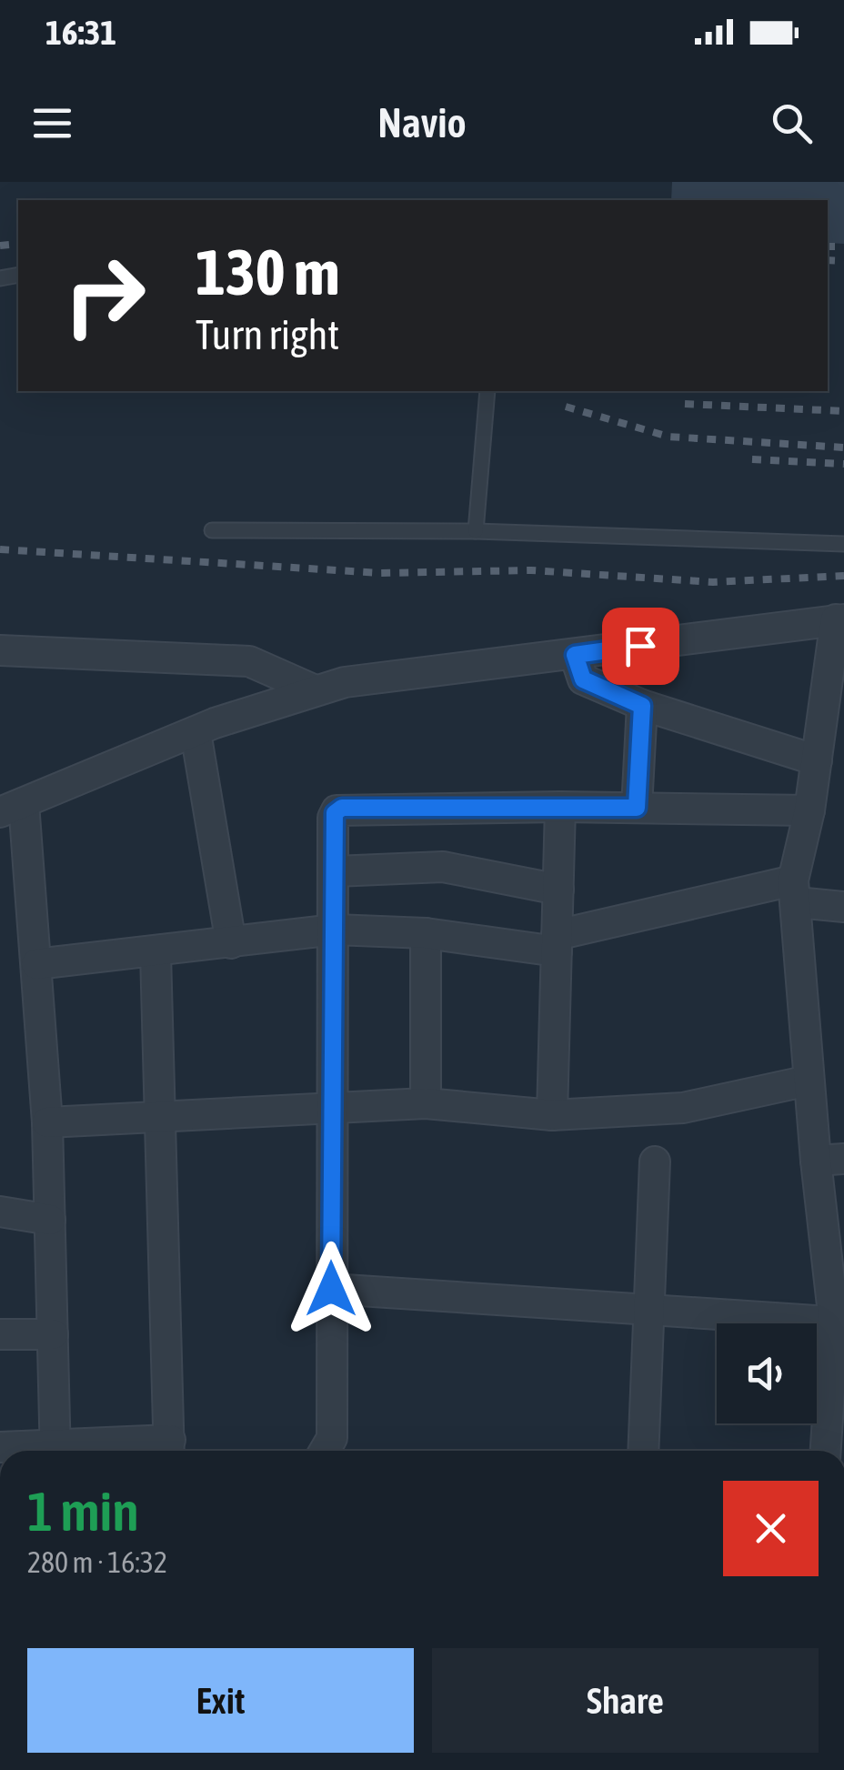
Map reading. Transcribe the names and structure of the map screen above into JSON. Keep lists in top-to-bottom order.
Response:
{
  "page": {
    "status": "16:31",
    "header": "Navio",
    "turn": ["130 m", "Turn right"],
    "heading": ["1 min", "280 m · 16:32"],
    "buttons": ["Exit", "Share"]
  }
}
